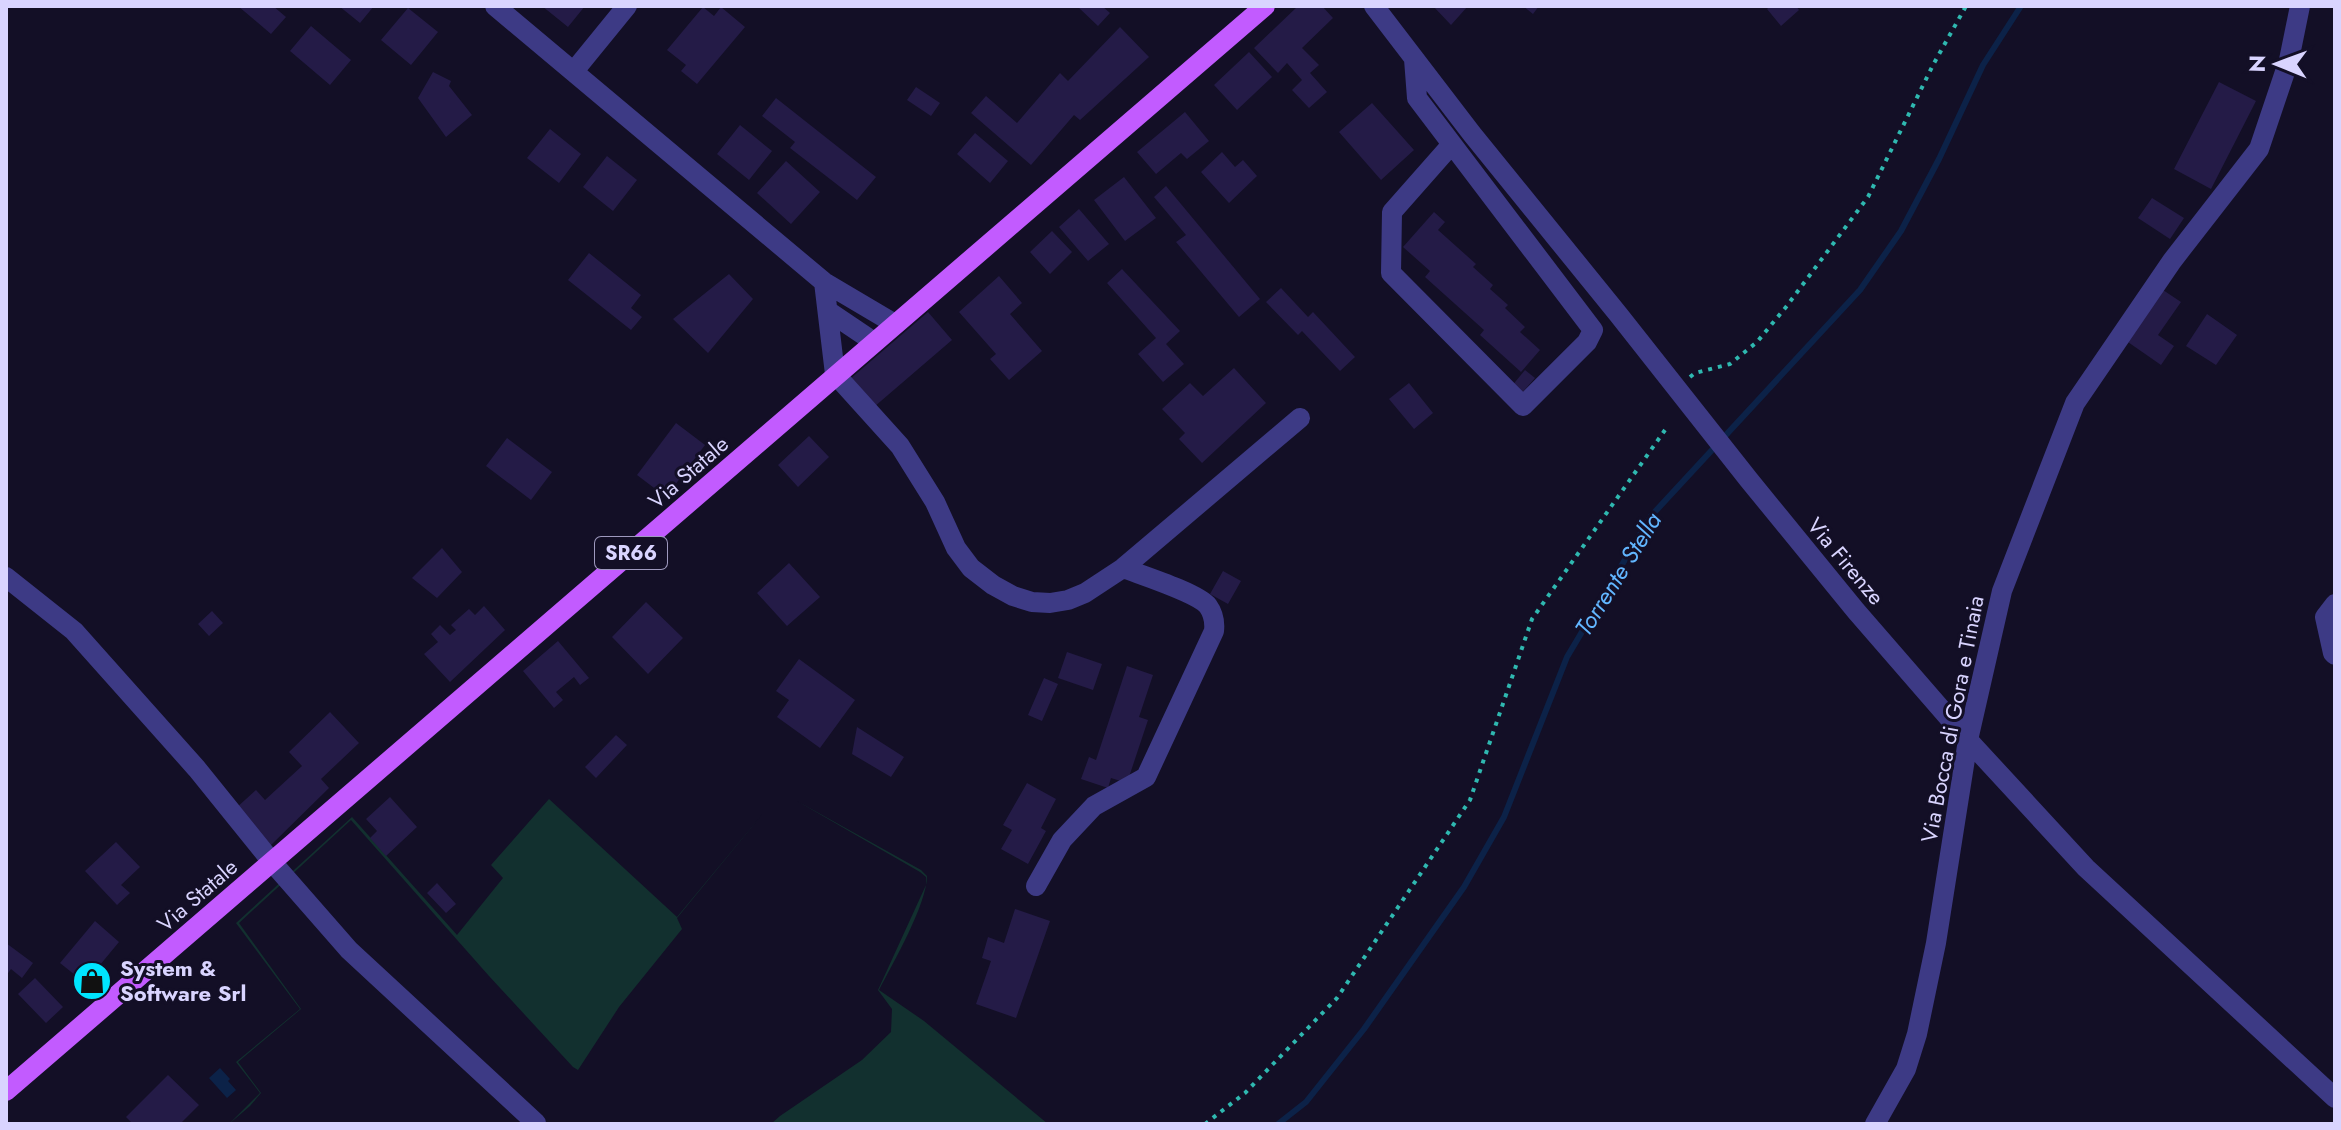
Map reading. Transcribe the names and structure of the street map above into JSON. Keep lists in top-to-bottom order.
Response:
{
  "streets": {
    "main road": ["Via Statale", "SR66"],
    "street": ["Via Firenze", "Via Bocca di Gora e Tinaia"]
  },
  "crossings": [
    ["Via Firenze", "Via Bocca di Gora e Tinaia"]
  ],
  "water": ["Torrente Stella"],
  "places": {
    "shop": ["System & Software Srl"]
  },
  "north": "left"
}
